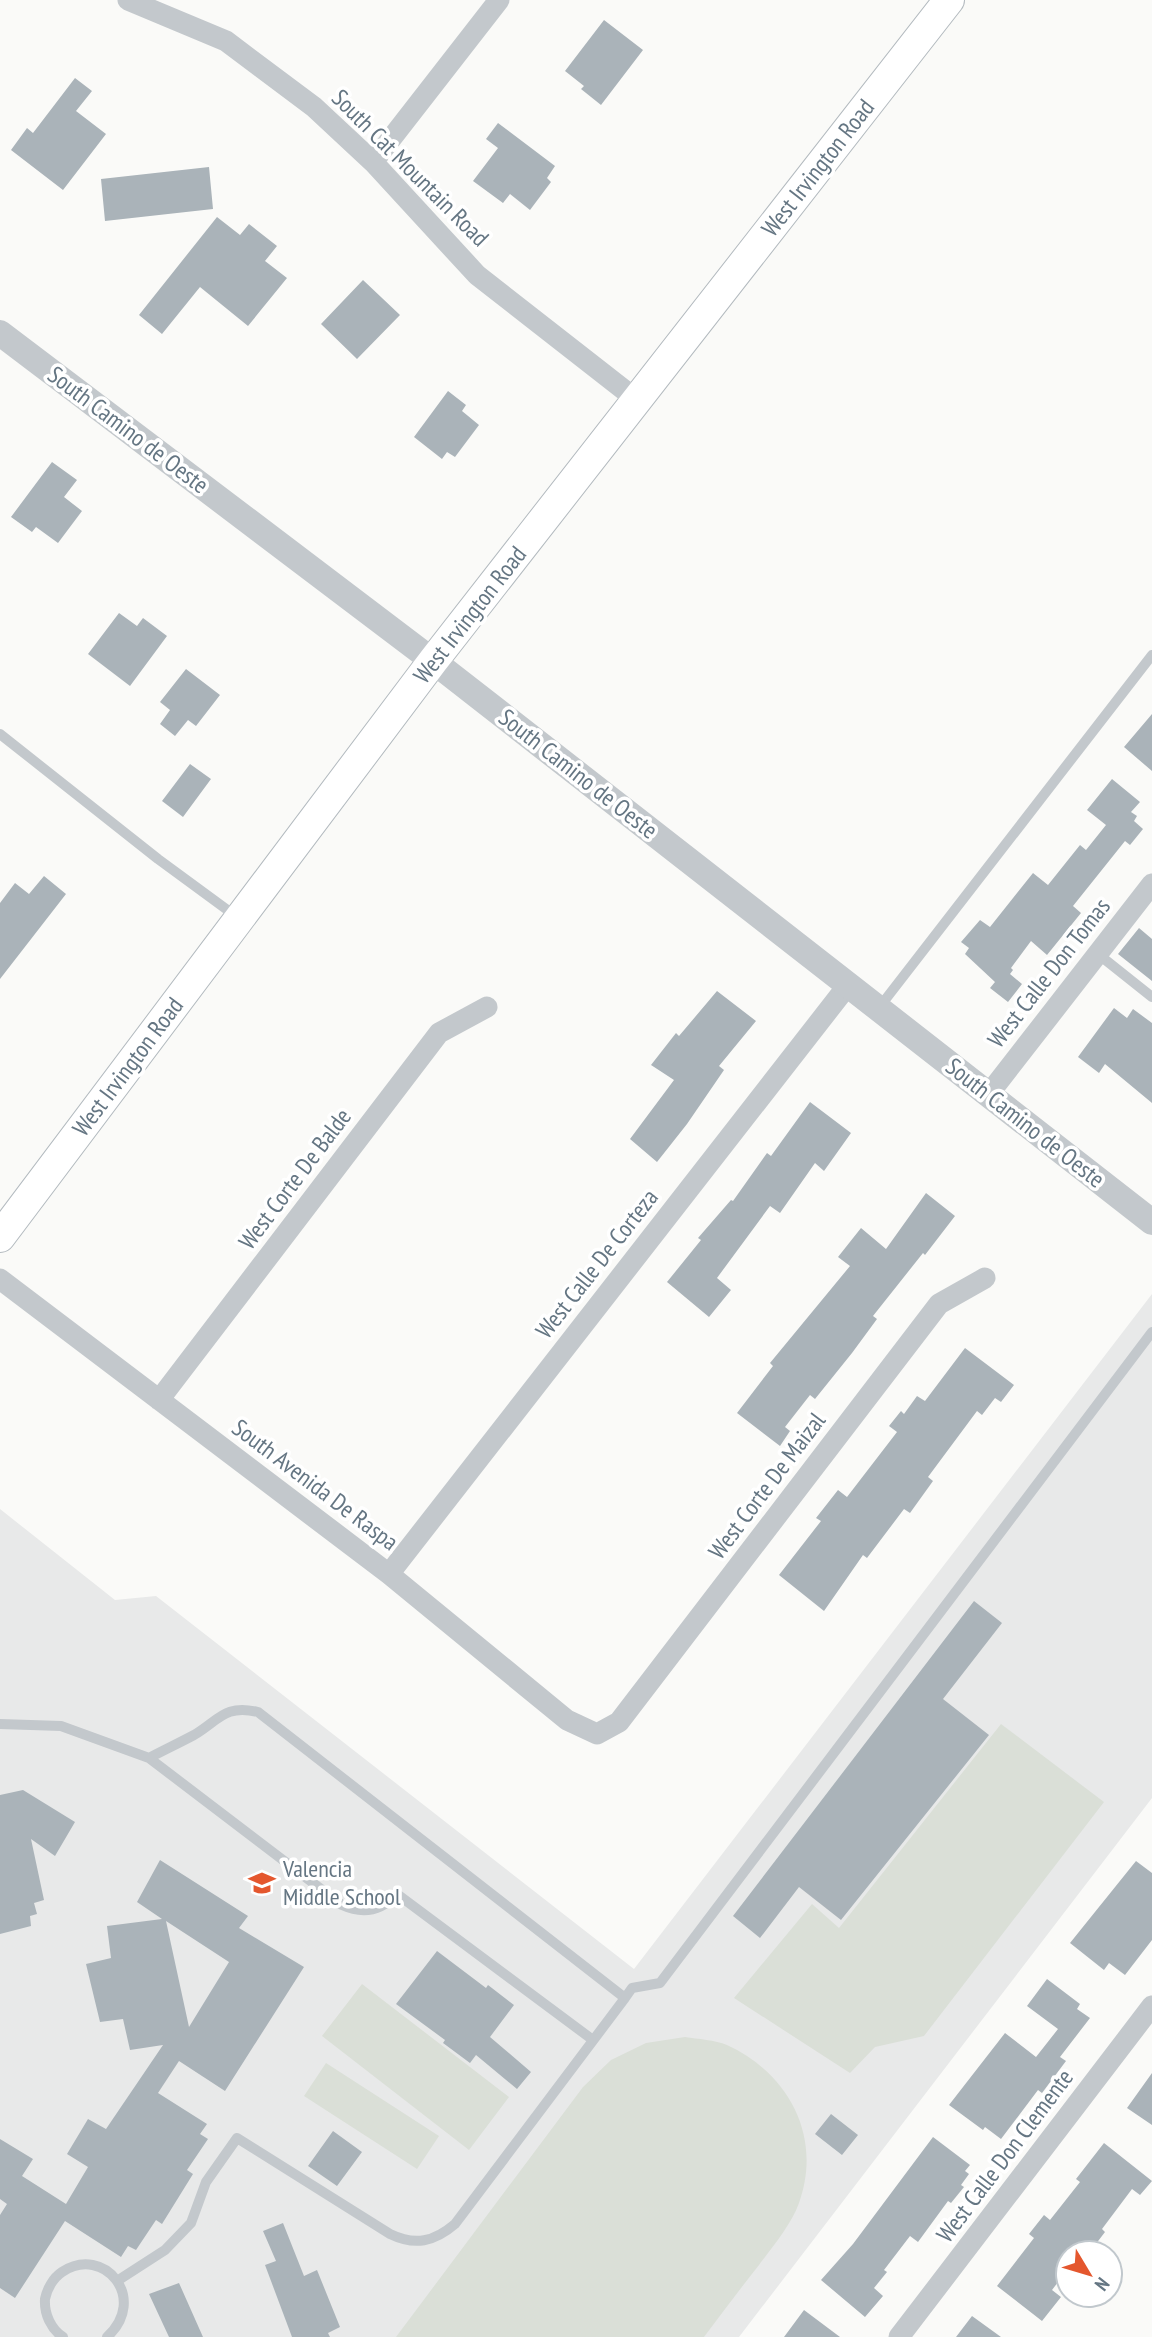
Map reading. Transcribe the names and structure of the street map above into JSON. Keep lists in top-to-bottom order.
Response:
{
  "streets": {
    "main road": ["West Irvington Road"],
    "street": [
      "South Cat Mountain Road",
      "South Camino de Oeste",
      "West Calle Don Tomas",
      "West Corte De Balde",
      "West Calle De Corteza",
      "South Avenida De Raspa",
      "West Corte De Maizal",
      "West Calle Don Clemente"
    ]
  },
  "crossings": [
    ["South Cat Mountain Road", "West Irvington Road"],
    ["West Irvington Road", "South Camino de Oeste"],
    ["South Camino de Oeste", "West Calle Don Tomas"],
    ["South Camino de Oeste", "West Calle De Corteza"],
    ["West Corte De Balde", "South Avenida De Raspa"],
    ["West Calle De Corteza", "South Avenida De Raspa"],
    ["South Avenida De Raspa", "West Corte De Maizal"]
  ],
  "places": {
    "school or university": ["Valencia Middle School"]
  },
  "north": "bottom right"
}
